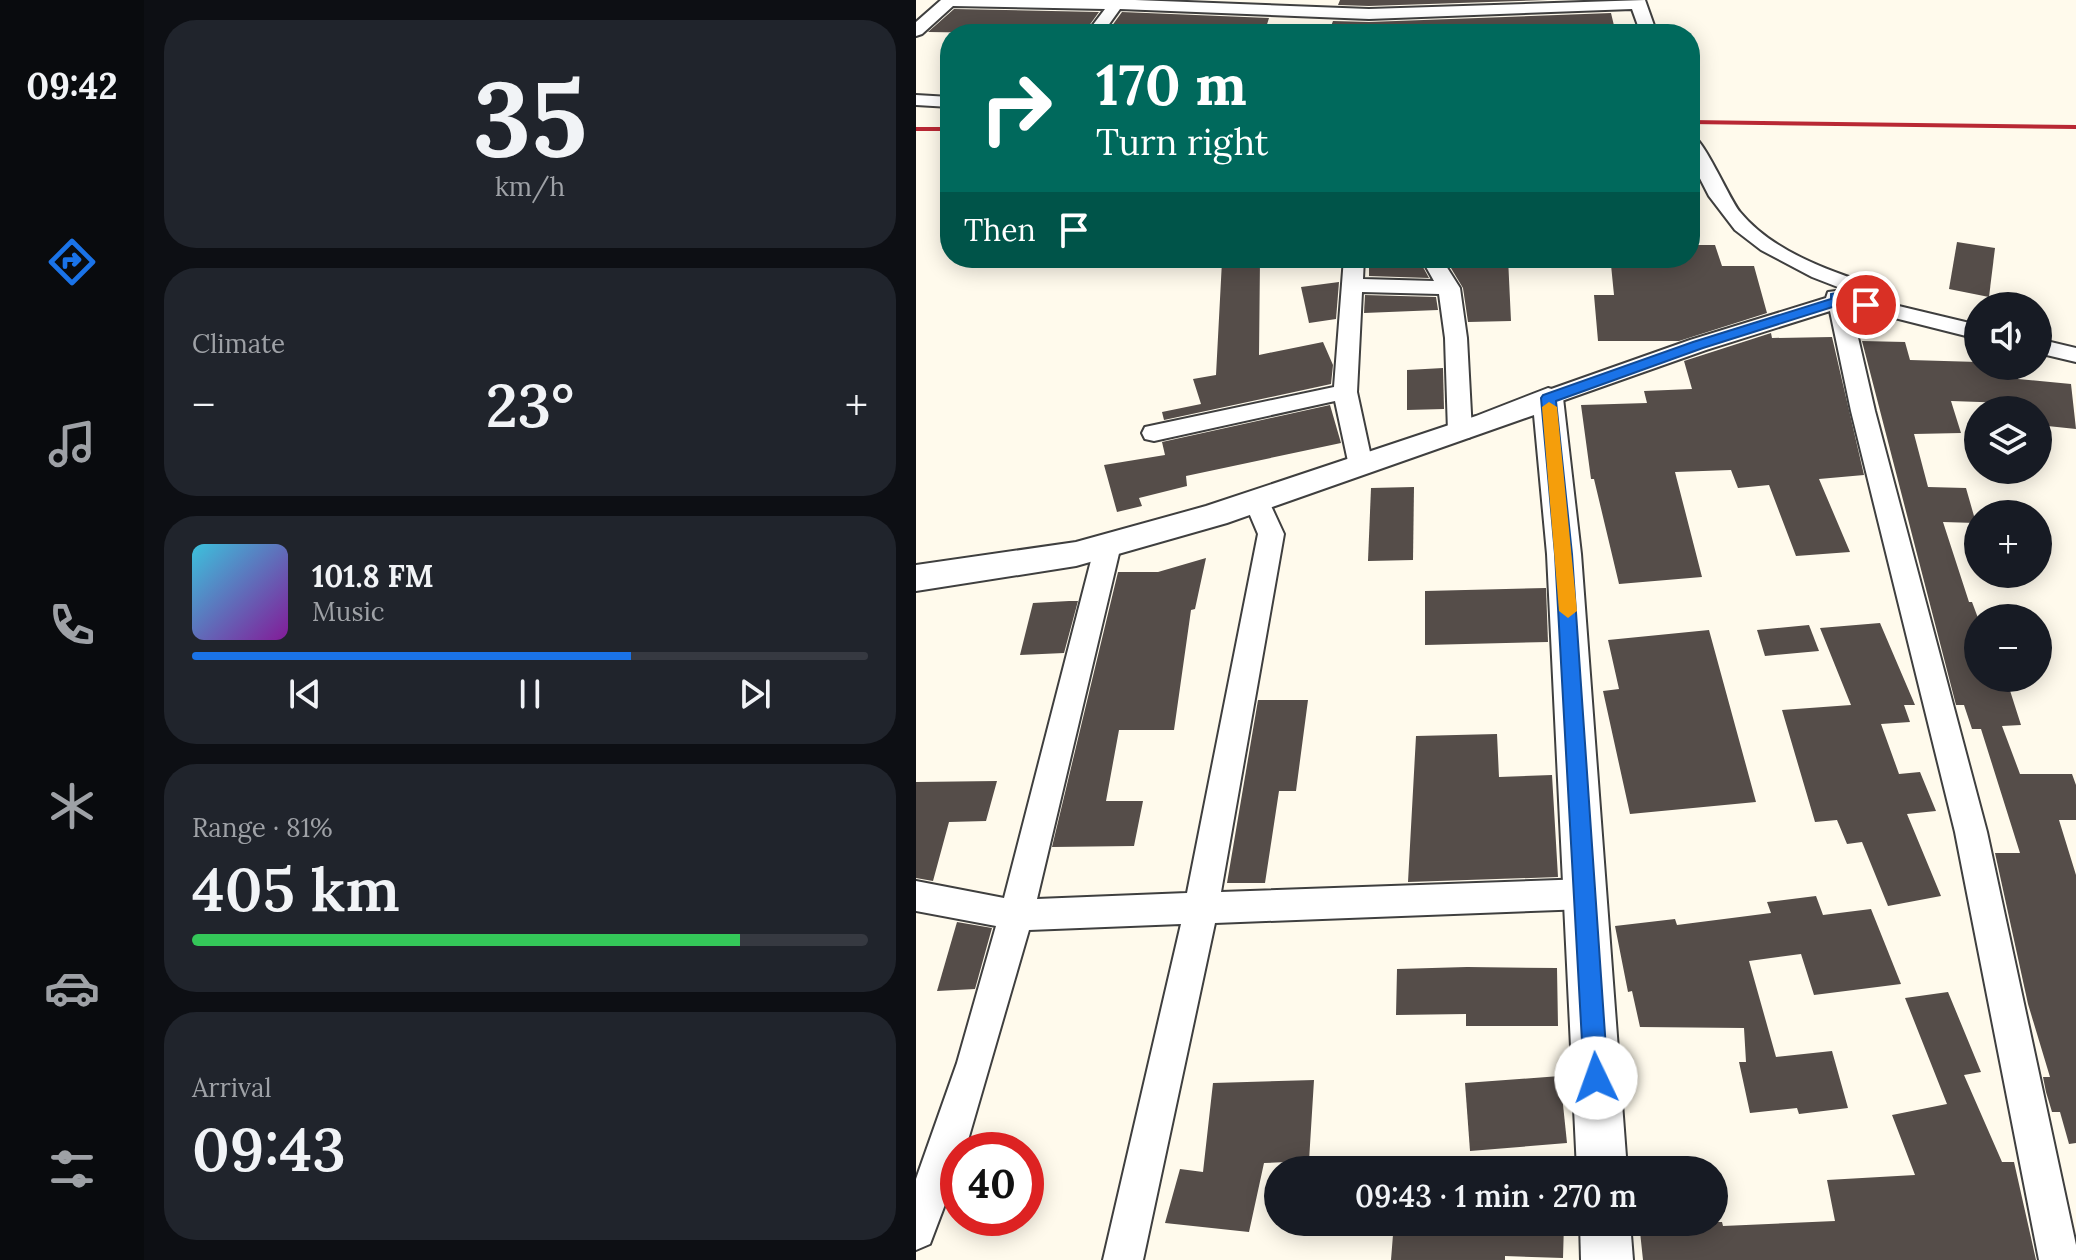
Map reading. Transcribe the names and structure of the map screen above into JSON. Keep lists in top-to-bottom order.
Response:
{
  "page": {
    "tabs": "09:42",
    "tile": [
      ["35", "km/h"],
      "Climate",
      ["Range · 81%", "405 km"],
      ["Arrival", "09:43"]
    ],
    "turn": ["170 m", "Turn right"],
    "then": "Then",
    "map_buttons": ["+", "−"],
    "heat": ["−", "23°", "+"],
    "song": ["101.8 FM", "Music"],
    "limit": "40",
    "trip": "09:43 · 1 min · 270 m"
  }
}
